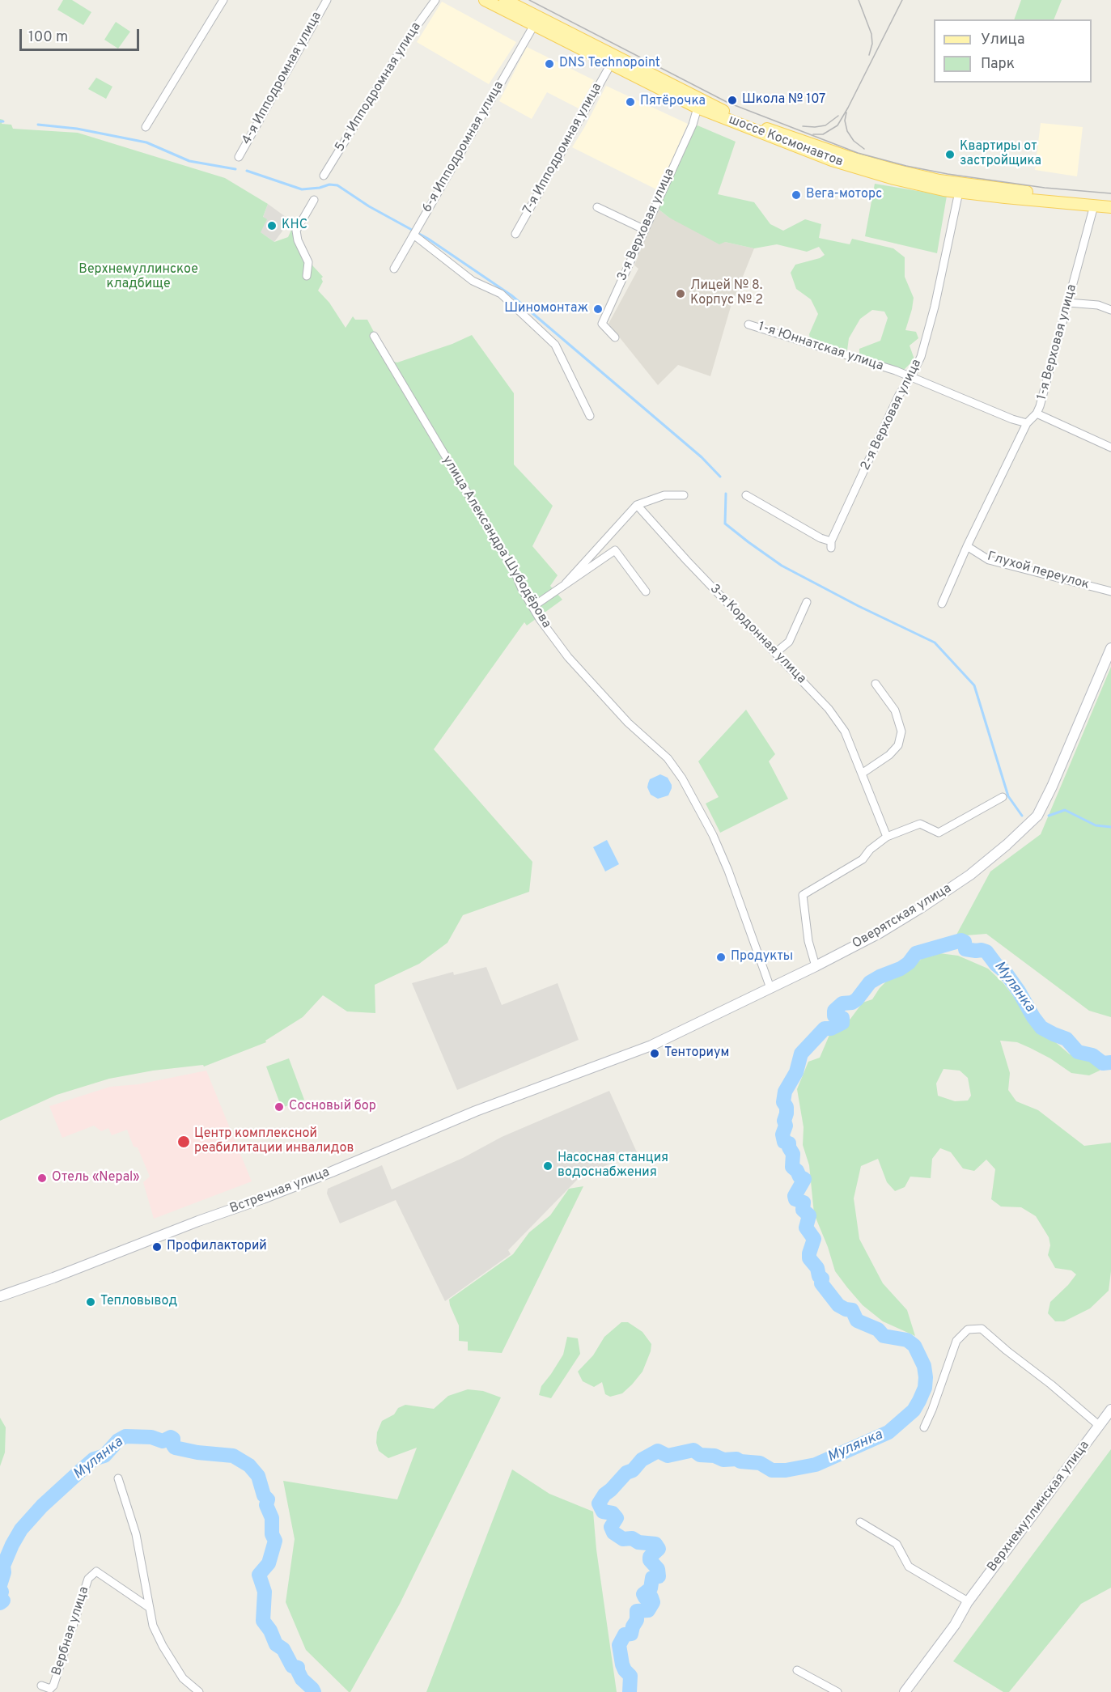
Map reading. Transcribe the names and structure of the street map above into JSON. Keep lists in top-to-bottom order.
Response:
{
  "streets": {
    "main road": [
      "шоссе Космонавтов",
      "Оверятская улица",
      "Встречная улица",
      "Верхнемуллинская улица"
    ],
    "street": [
      "4-я Ипподромная улица",
      "5-я Ипподромная улица",
      "6-я Ипподромная улица",
      "7-я Ипподромная улица",
      "3-я Верховая улица",
      "1-я Верховая улица",
      "1-я Юннатская улица",
      "2-я Верховая улица",
      "улица Александра Шубодёрова",
      "Глухой переулок",
      "3-я Кордонная улица",
      "Вербная улица"
    ]
  },
  "crossings": [
    ["шоссе Космонавтов", "6-я Ипподромная улица"],
    ["шоссе Космонавтов", "7-я Ипподромная улица"],
    ["шоссе Космонавтов", "3-я Верховая улица"],
    ["шоссе Космонавтов", "1-я Верховая улица"],
    ["шоссе Космонавтов", "2-я Верховая улица"],
    ["1-я Верховая улица", "1-я Юннатская улица"],
    ["1-я Верховая улица", "Глухой переулок"],
    ["1-я Юннатская улица", "2-я Верховая улица"],
    ["улица Александра Шубодёрова", "Оверятская улица"],
    ["Оверятская улица", "Встречная улица"]
  ],
  "water": ["Мулянка"],
  "parks": ["Верхнемуллинское кладбище"],
  "places": [
    "DNS Technopoint",
    "Школа № 107",
    "Пятёрочка",
    "Квартиры от застройщика",
    "Вега-моторс",
    "КНС",
    "Лицей № 8. Корпус № 2",
    "Шиномонтаж",
    "Пpoдукты",
    "Тенториум",
    "Сосновый бор",
    "Центр комплексной реабилитации инвалидов",
    "Насосная станция водоснабжения",
    "Отель «Nepal»",
    "Профилакторий",
    "Тепловывод"
  ],
  "legend": ["Улица", "Парк"],
  "scale_bar": "100 m"
}
